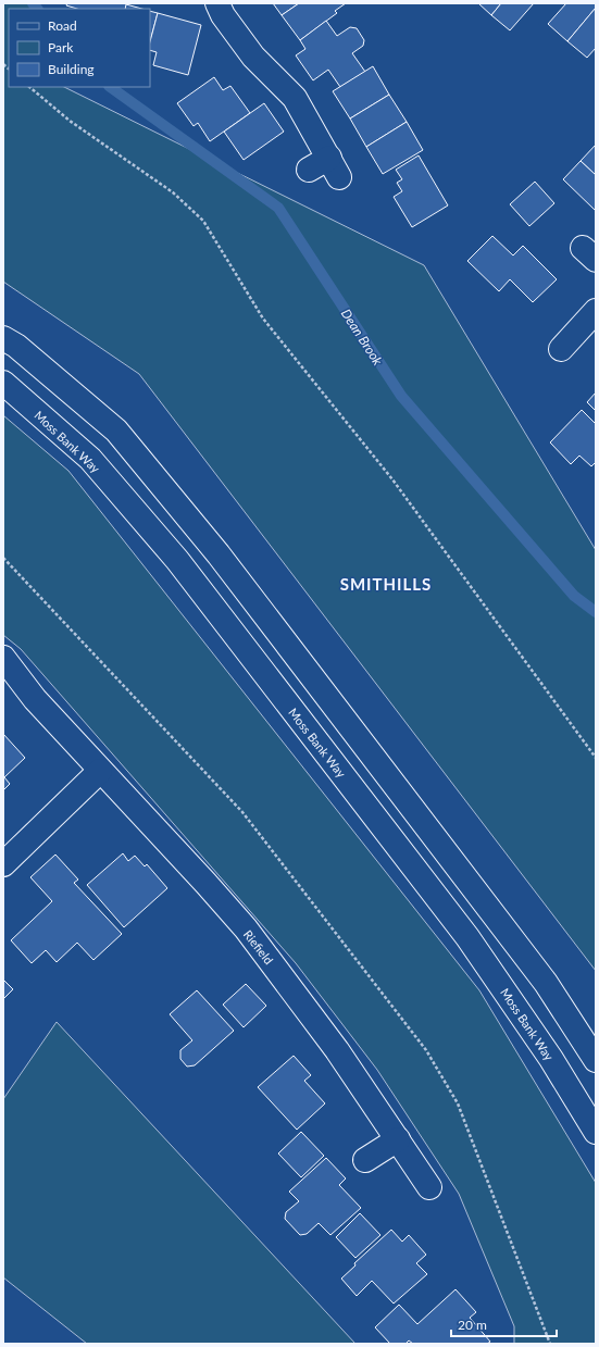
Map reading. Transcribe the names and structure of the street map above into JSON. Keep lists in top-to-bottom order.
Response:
{
  "streets": {
    "main road": ["Moss Bank Way", "Riefield"]
  },
  "districts": ["SMITHILLS"],
  "water": ["Dean Brook"],
  "legend": ["Road", "Park", "Building"],
  "scale_bar": "20 m"
}
